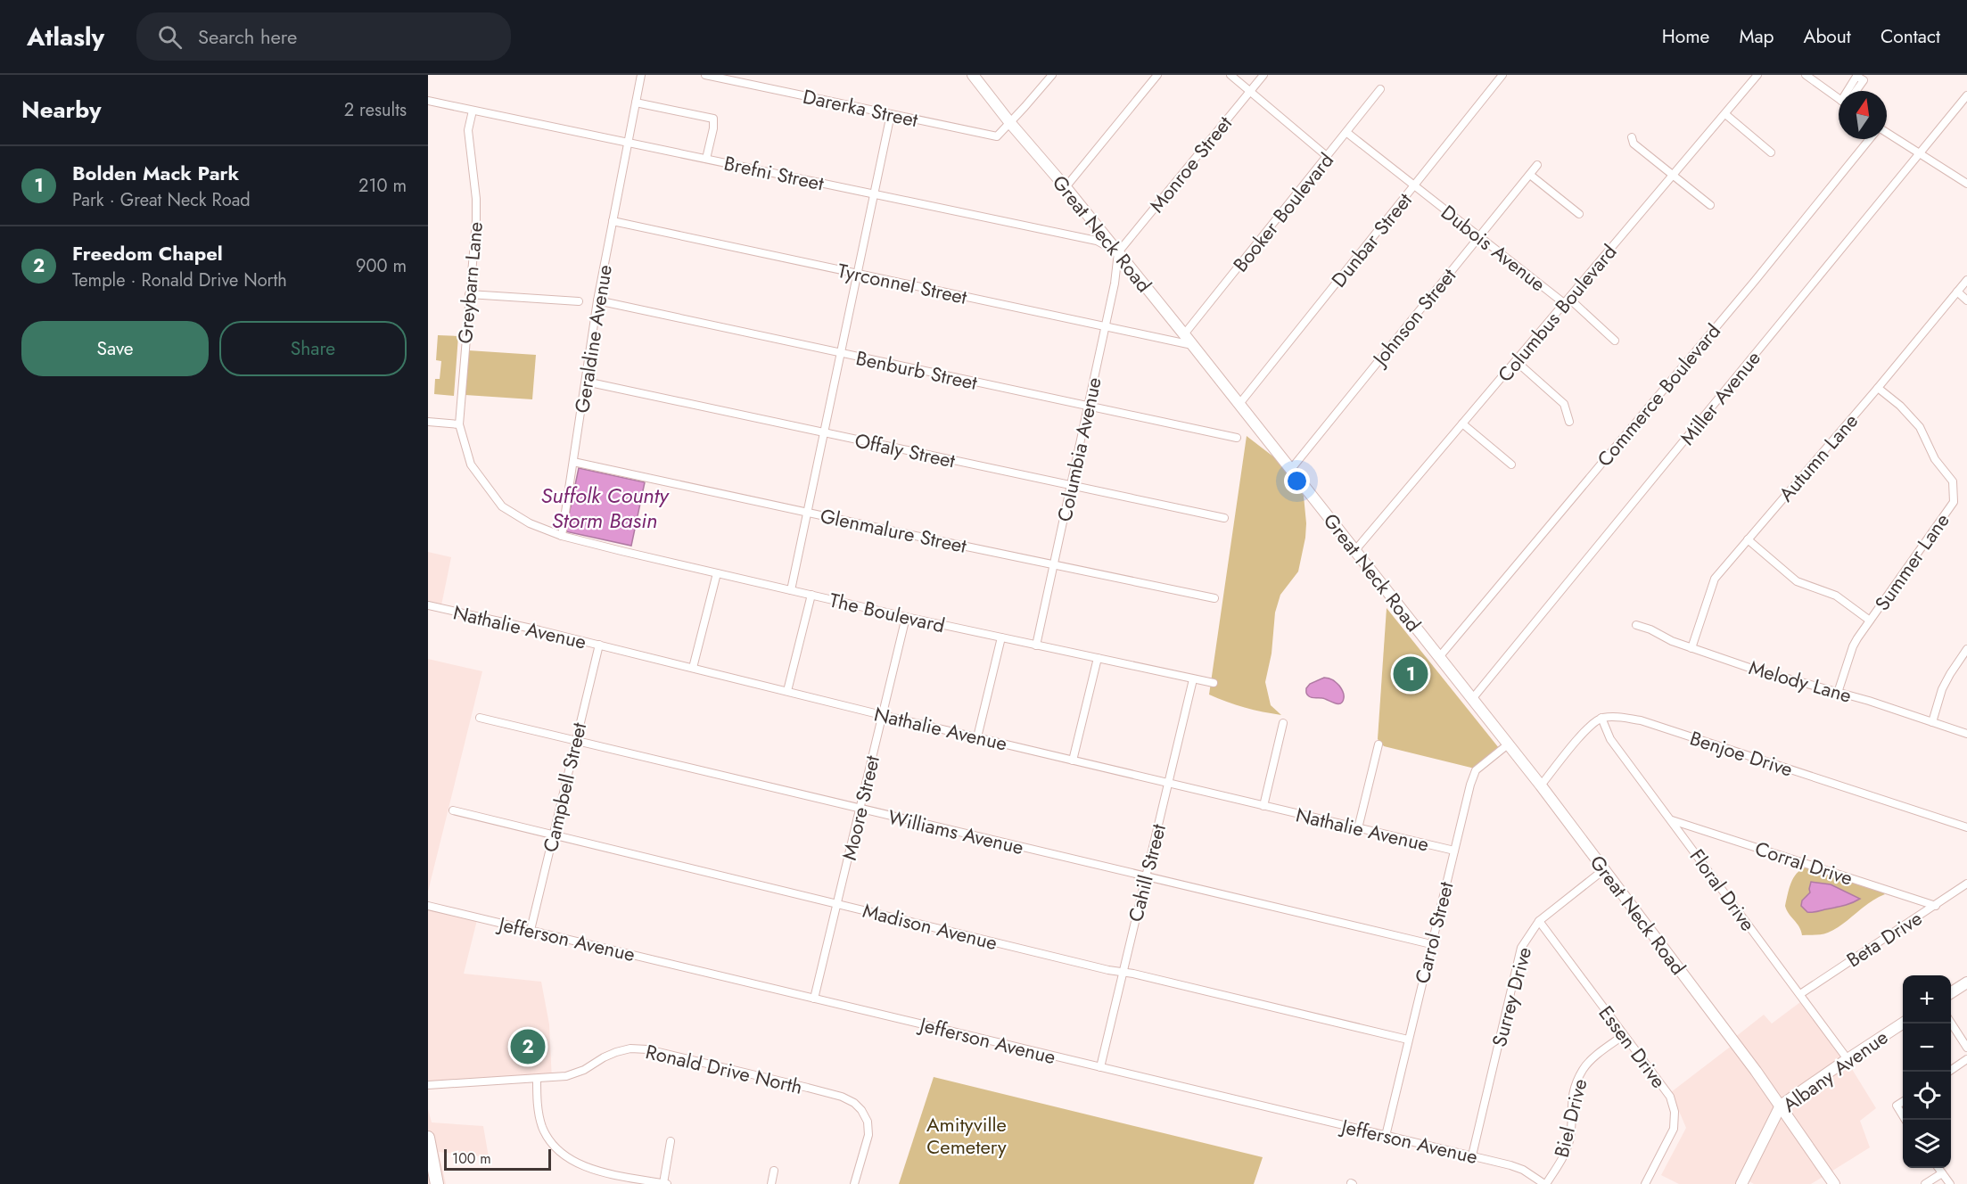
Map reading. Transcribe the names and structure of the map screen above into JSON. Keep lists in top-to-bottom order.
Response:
{
  "streets": {
    "main road": ["Great Neck Road", "Albany Avenue"],
    "street": [
      "Darerka Street",
      "Monroe Street",
      "Brefni Street",
      "Booker Boulevard",
      "Dunbar Street",
      "Dubois Avenue",
      "Greybarn Lane",
      "Tyrconnel Street",
      "Columbus Boulevard",
      "Johnson Street",
      "Geraldine Avenue",
      "Benburb Street",
      "Commerce Boulevard",
      "Miller Avenue",
      "Columbia Avenue",
      "Offaly Street",
      "Autumn Lane",
      "Glenmalure Street",
      "Summer Lane",
      "The Boulevard",
      "Nathalie Avenue",
      "Melody Lane",
      "Benjoe Drive",
      "Campbell Street",
      "Moore Street",
      "Williams Avenue",
      "Corral Drive",
      "Cahill Street",
      "Floral Drive",
      "Madison Avenue",
      "Carrol Street",
      "Jefferson Avenue",
      "Beta Drive",
      "Surrey Drive",
      "Essen Drive",
      "Ronald Drive North",
      "Biel Drive"
    ]
  },
  "crossings": [
    ["Darerka Street", "Great Neck Road"],
    ["Monroe Street", "Brefni Street"],
    ["Monroe Street", "Great Neck Road"],
    ["Monroe Street", "Columbia Avenue"],
    ["Brefni Street", "Great Neck Road"],
    ["Brefni Street", "Greybarn Lane"],
    ["Brefni Street", "Geraldine Avenue"],
    ["Brefni Street", "Columbia Avenue"],
    ["Booker Boulevard", "Great Neck Road"],
    ["Booker Boulevard", "Dubois Avenue"],
    ["Great Neck Road", "Dunbar Street"],
    ["Great Neck Road", "Tyrconnel Street"],
    ["Great Neck Road", "Columbus Boulevard"],
    ["Great Neck Road", "Johnson Street"],
    ["Great Neck Road", "Commerce Boulevard"],
    ["Great Neck Road", "Miller Avenue"],
    ["Great Neck Road", "Columbia Avenue"],
    ["Great Neck Road", "Carrol Street"],
    ["Great Neck Road", "Surrey Drive"],
    ["Great Neck Road", "Albany Avenue"],
    ["Dunbar Street", "Dubois Avenue"],
    ["Dubois Avenue", "Columbus Boulevard"],
    ["Dubois Avenue", "Johnson Street"],
    ["Greybarn Lane", "The Boulevard"],
    ["Tyrconnel Street", "Geraldine Avenue"],
    ["Tyrconnel Street", "Columbia Avenue"],
    ["Geraldine Avenue", "Benburb Street"],
    ["Geraldine Avenue", "Offaly Street"],
    ["Geraldine Avenue", "Glenmalure Street"],
    ["Geraldine Avenue", "The Boulevard"],
    ["Benburb Street", "Columbia Avenue"],
    ["Columbia Avenue", "Offaly Street"],
    ["Columbia Avenue", "Glenmalure Street"],
    ["Columbia Avenue", "The Boulevard"],
    ["Autumn Lane", "Summer Lane"],
    ["Autumn Lane", "Melody Lane"],
    ["Summer Lane", "Melody Lane"],
    ["The Boulevard", "Moore Street"],
    ["The Boulevard", "Cahill Street"],
    ["Nathalie Avenue", "Campbell Street"],
    ["Nathalie Avenue", "Moore Street"],
    ["Nathalie Avenue", "Cahill Street"],
    ["Nathalie Avenue", "Carrol Street"],
    ["Benjoe Drive", "Floral Drive"],
    ["Campbell Street", "Williams Avenue"],
    ["Campbell Street", "Madison Avenue"],
    ["Campbell Street", "Jefferson Avenue"],
    ["Moore Street", "Williams Avenue"],
    ["Moore Street", "Madison Avenue"],
    ["Moore Street", "Jefferson Avenue"],
    ["Williams Avenue", "Cahill Street"],
    ["Williams Avenue", "Carrol Street"],
    ["Corral Drive", "Floral Drive"],
    ["Corral Drive", "Beta Drive"],
    ["Cahill Street", "Madison Avenue"],
    ["Cahill Street", "Jefferson Avenue"],
    ["Floral Drive", "Beta Drive"],
    ["Floral Drive", "Albany Avenue"],
    ["Madison Avenue", "Carrol Street"],
    ["Carrol Street", "Jefferson Avenue"],
    ["Jefferson Avenue", "Surrey Drive"],
    ["Jefferson Avenue", "Biel Drive"],
    ["Surrey Drive", "Essen Drive"],
    ["Essen Drive", "Biel Drive"]
  ],
  "water": ["Suffolk County Storm Basin"],
  "parks": ["Amityville Cemetery"],
  "scale_bar": "100 m",
  "north": "top",
  "page": {
    "header": "Atlasly",
    "search": "Search here",
    "nav": [
      "Home",
      "Map",
      "About",
      "Contact"
    ],
    "heading": ["Nearby", "2 results"],
    "list": [
      {
        "mark": "1",
        "name": "Bolden Mack Park",
        "note": "Park · Great Neck Road",
        "value": "210 m"
      },
      {
        "mark": "2",
        "name": "Freedom Chapel",
        "note": "Temple · Ronald Drive North",
        "value": "900 m"
      }
    ],
    "buttons": ["Save", "Share"],
    "pins": ["1", "2"],
    "map_buttons": ["+", "−"],
    "scale": "100 m"
  }
}
